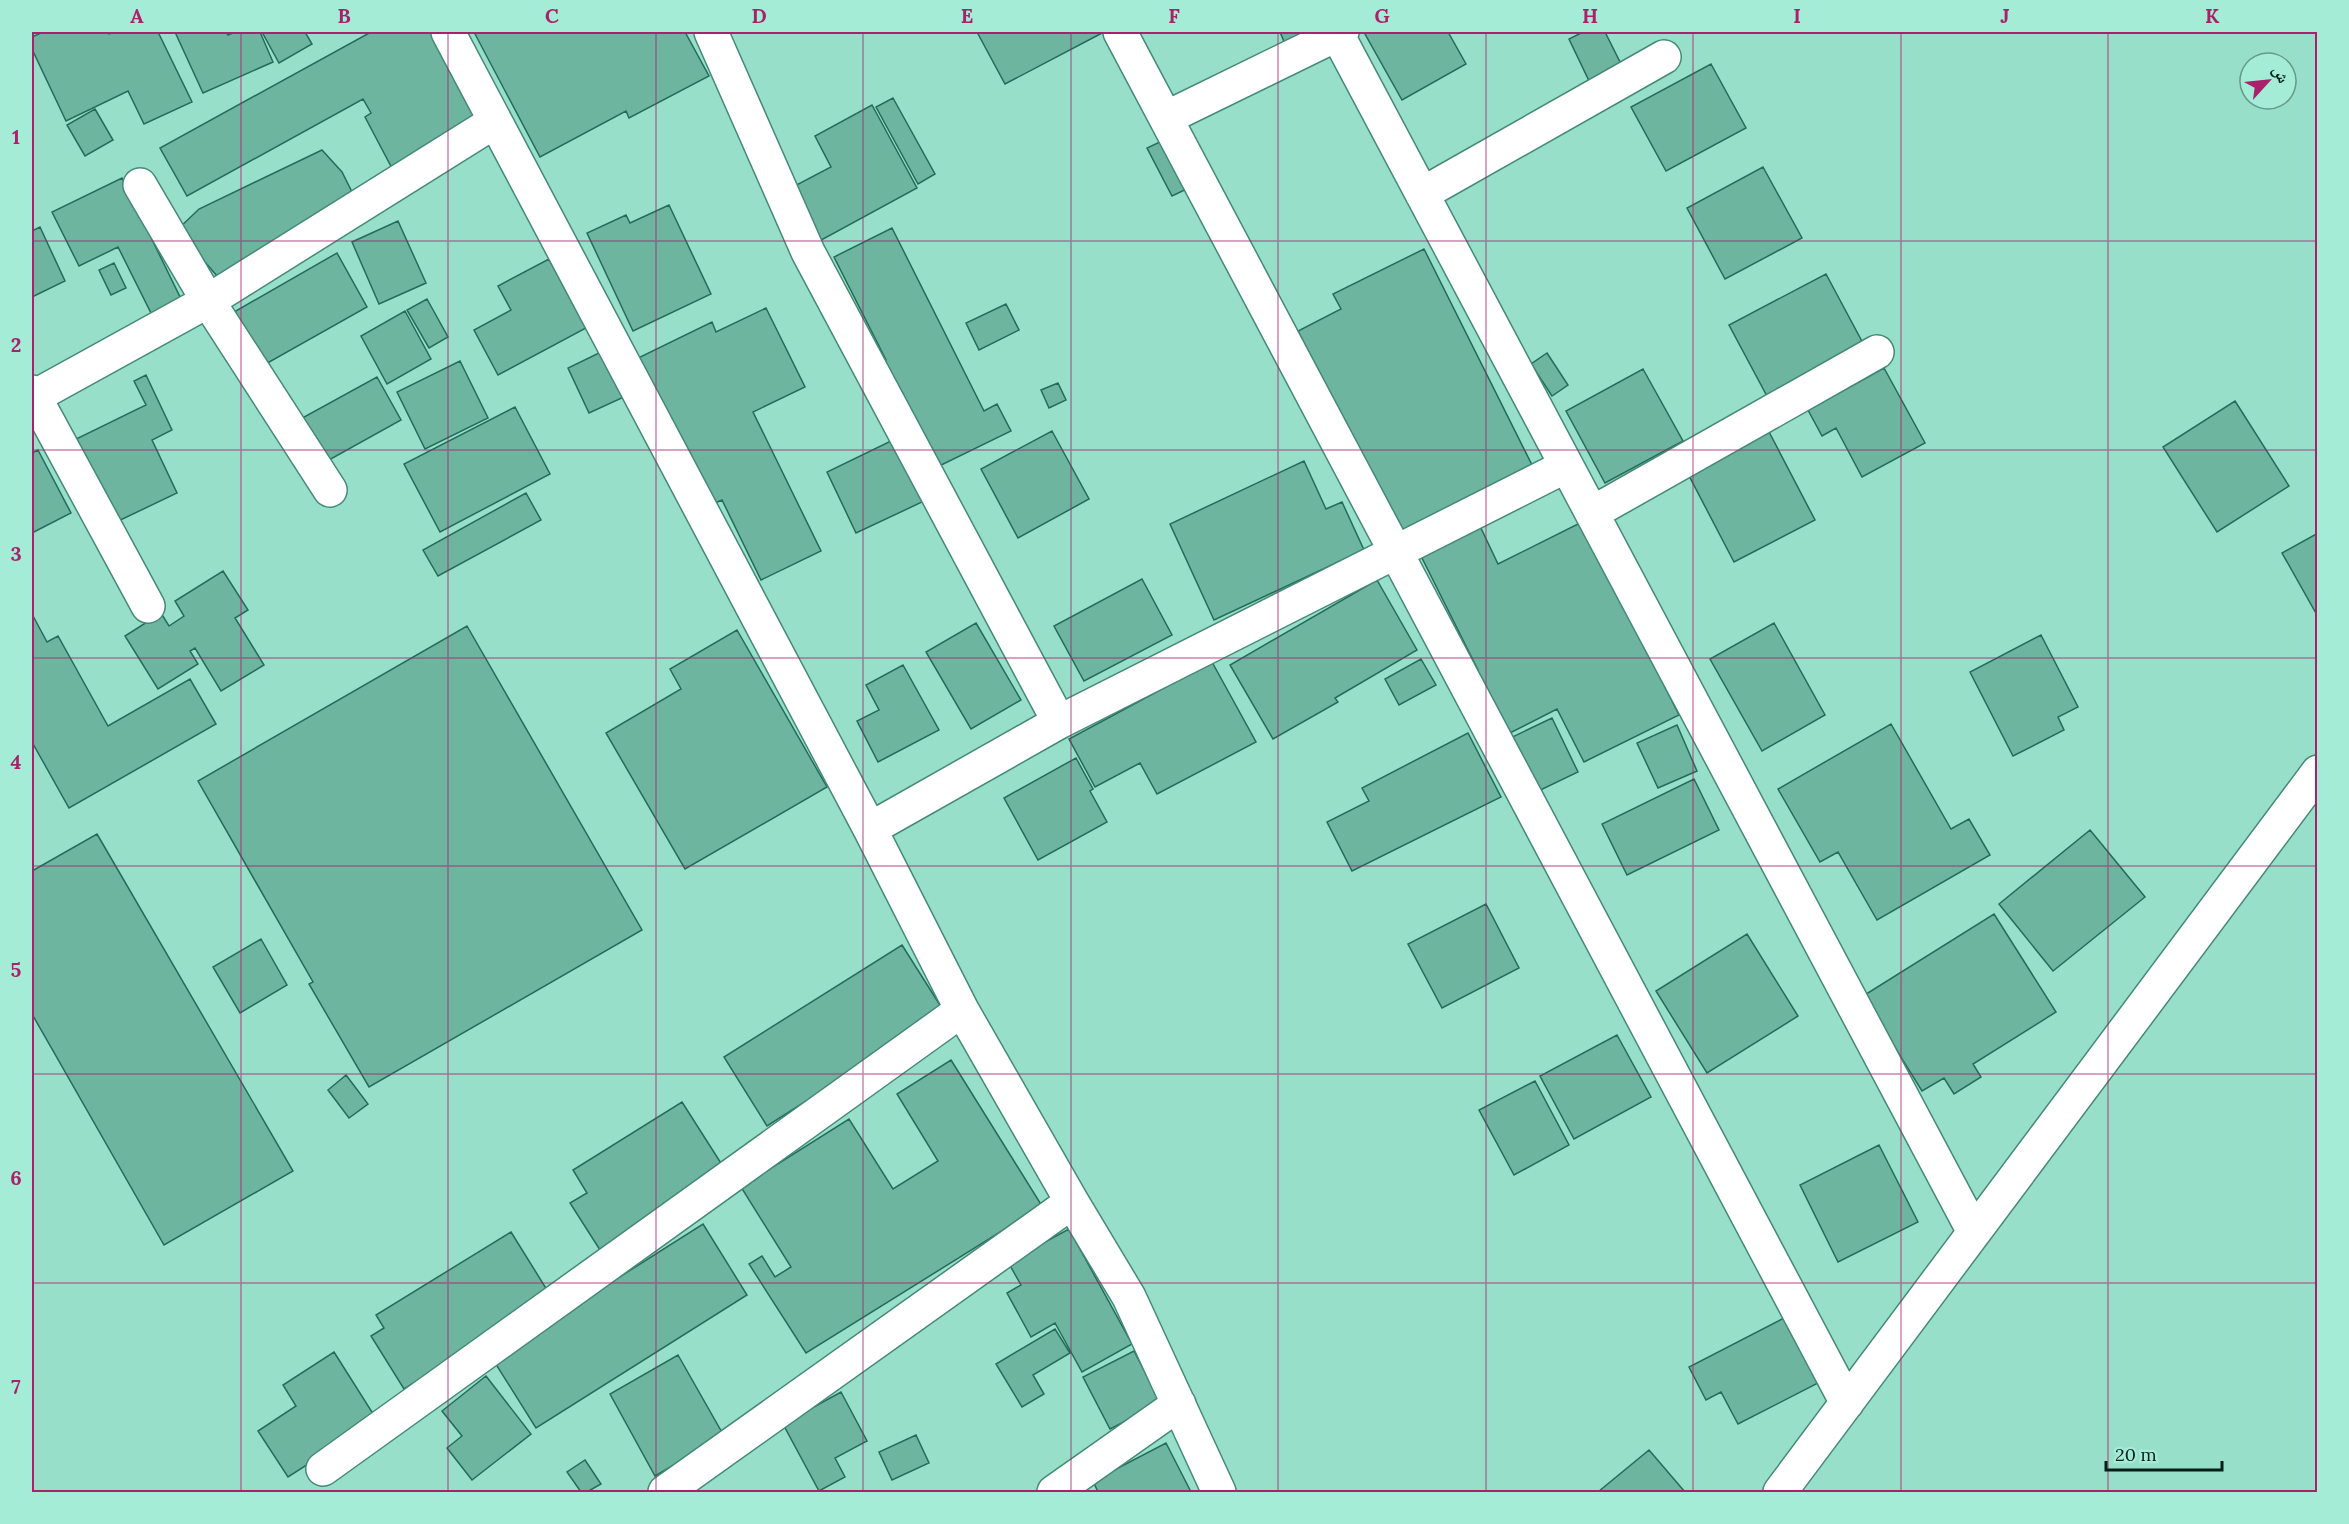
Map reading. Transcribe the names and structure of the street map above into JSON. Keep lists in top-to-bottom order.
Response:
{
  "scale_bar": "20 m",
  "north": "top right",
  "grid": {
    "columns": [
      "A",
      "B",
      "C",
      "D",
      "E",
      "F",
      "G",
      "H",
      "I",
      "J",
      "K"
    ],
    "rows": [
      "1",
      "2",
      "3",
      "4",
      "5",
      "6",
      "7"
    ]
  }
}
